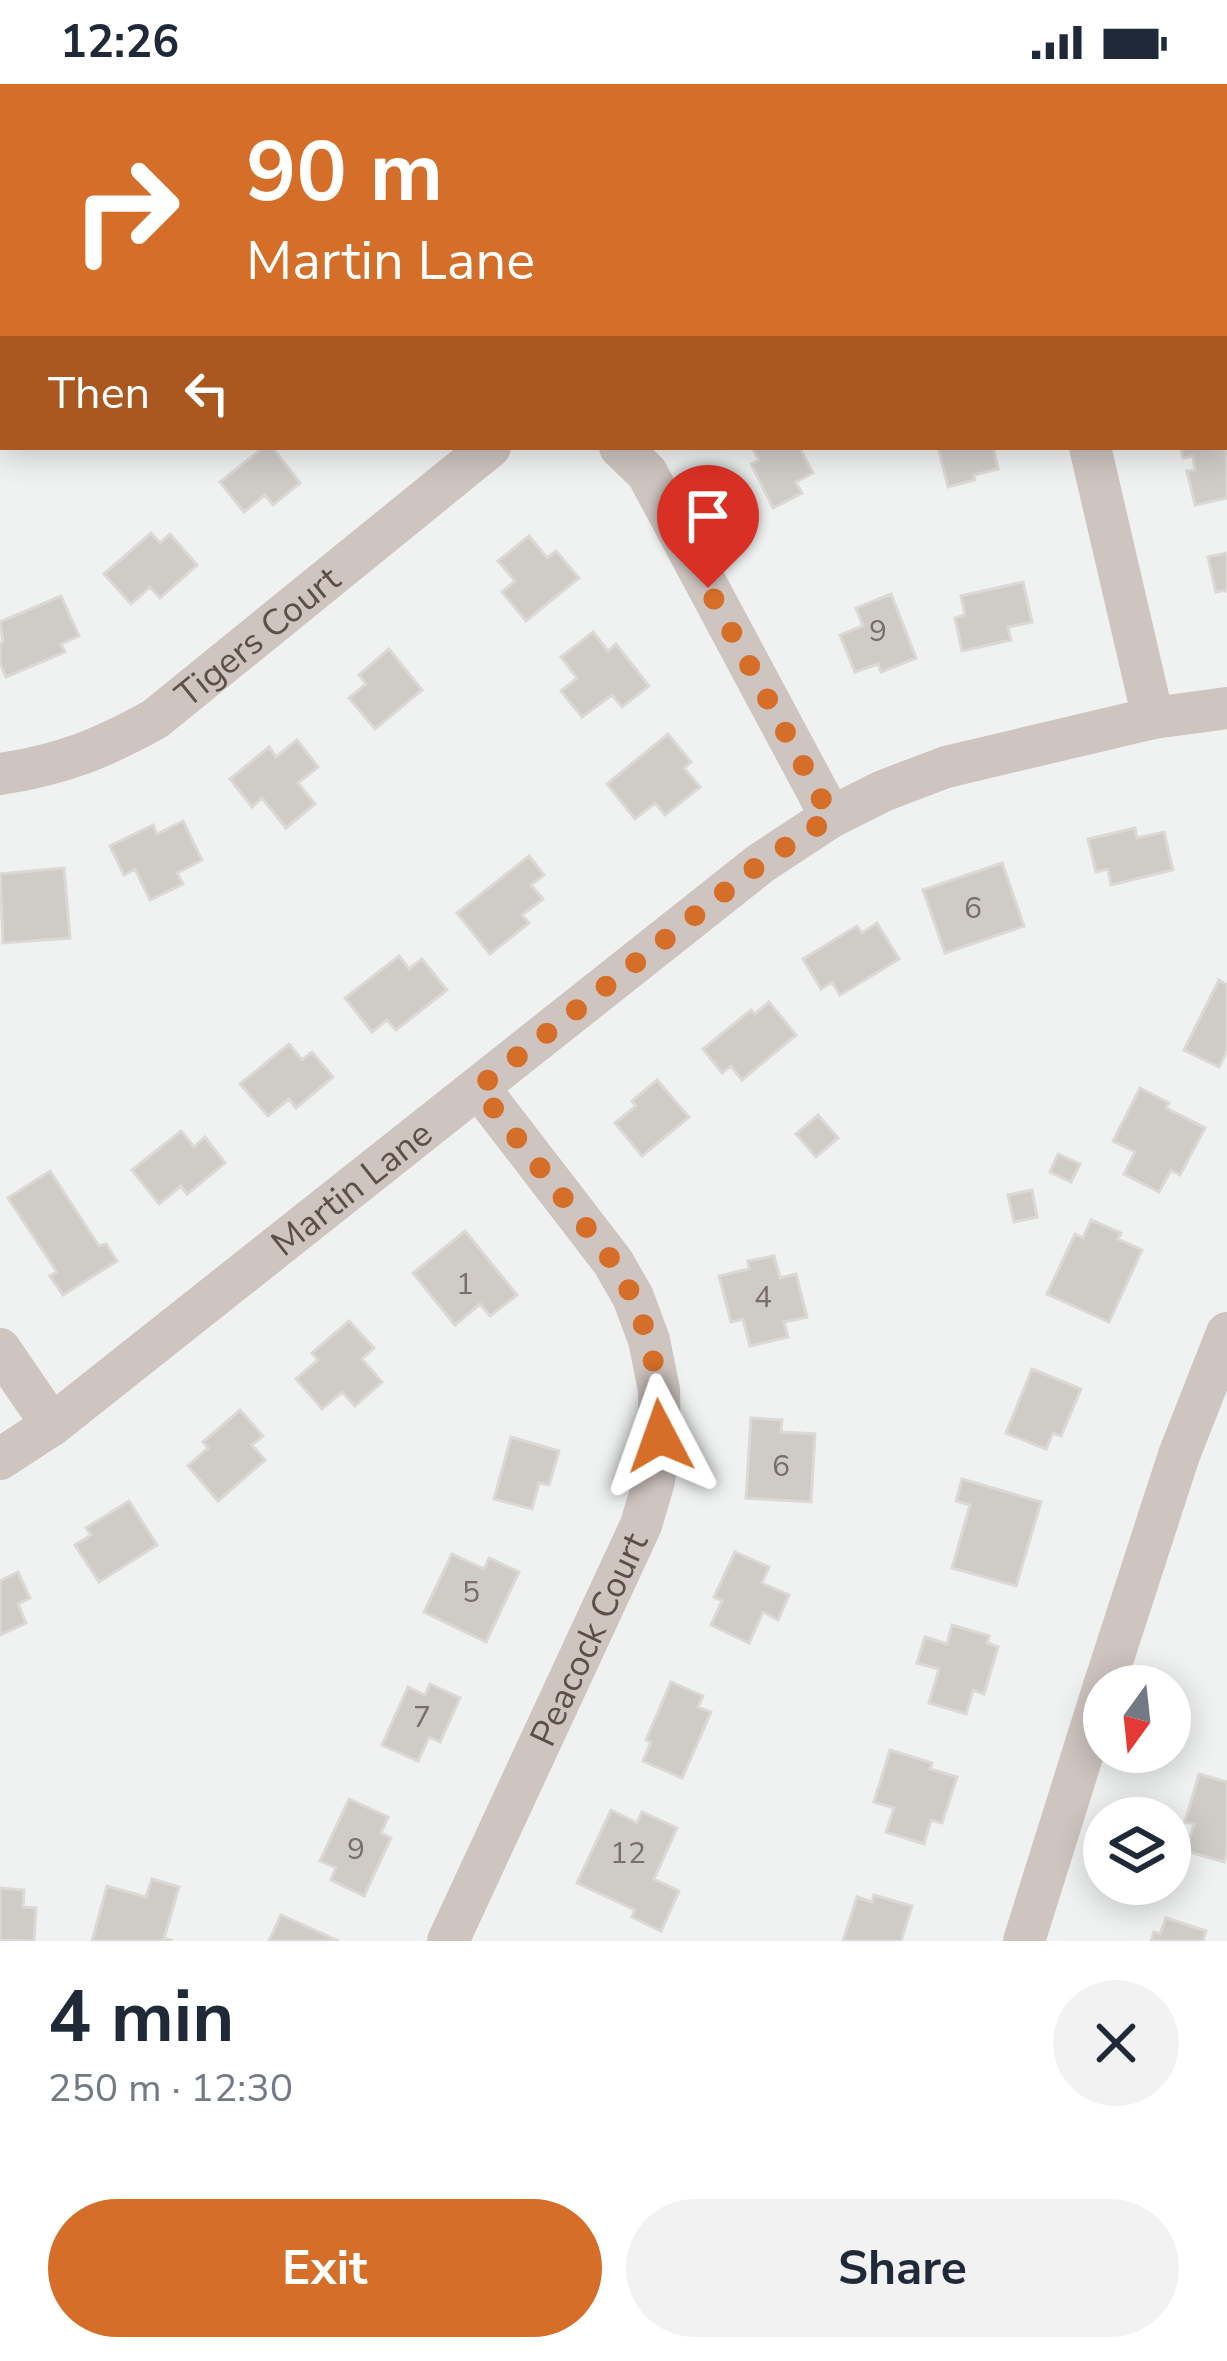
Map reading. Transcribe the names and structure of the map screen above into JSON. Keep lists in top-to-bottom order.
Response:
{
  "streets": {
    "street": ["Tigers Court", "Martin Lane", "Peacock Court"]
  },
  "crossings": [
    ["Martin Lane", "Peacock Court"]
  ],
  "house_numbers": [
    "9",
    "6",
    "1",
    "4",
    "6",
    "5",
    "7",
    "9",
    "12"
  ],
  "north": "bottom",
  "page": {
    "status": "12:26",
    "turn": ["90 m", "Martin Lane"],
    "then": "Then",
    "heading": ["4 min", "250 m · 12:30"],
    "buttons": ["Exit", "Share"]
  }
}
